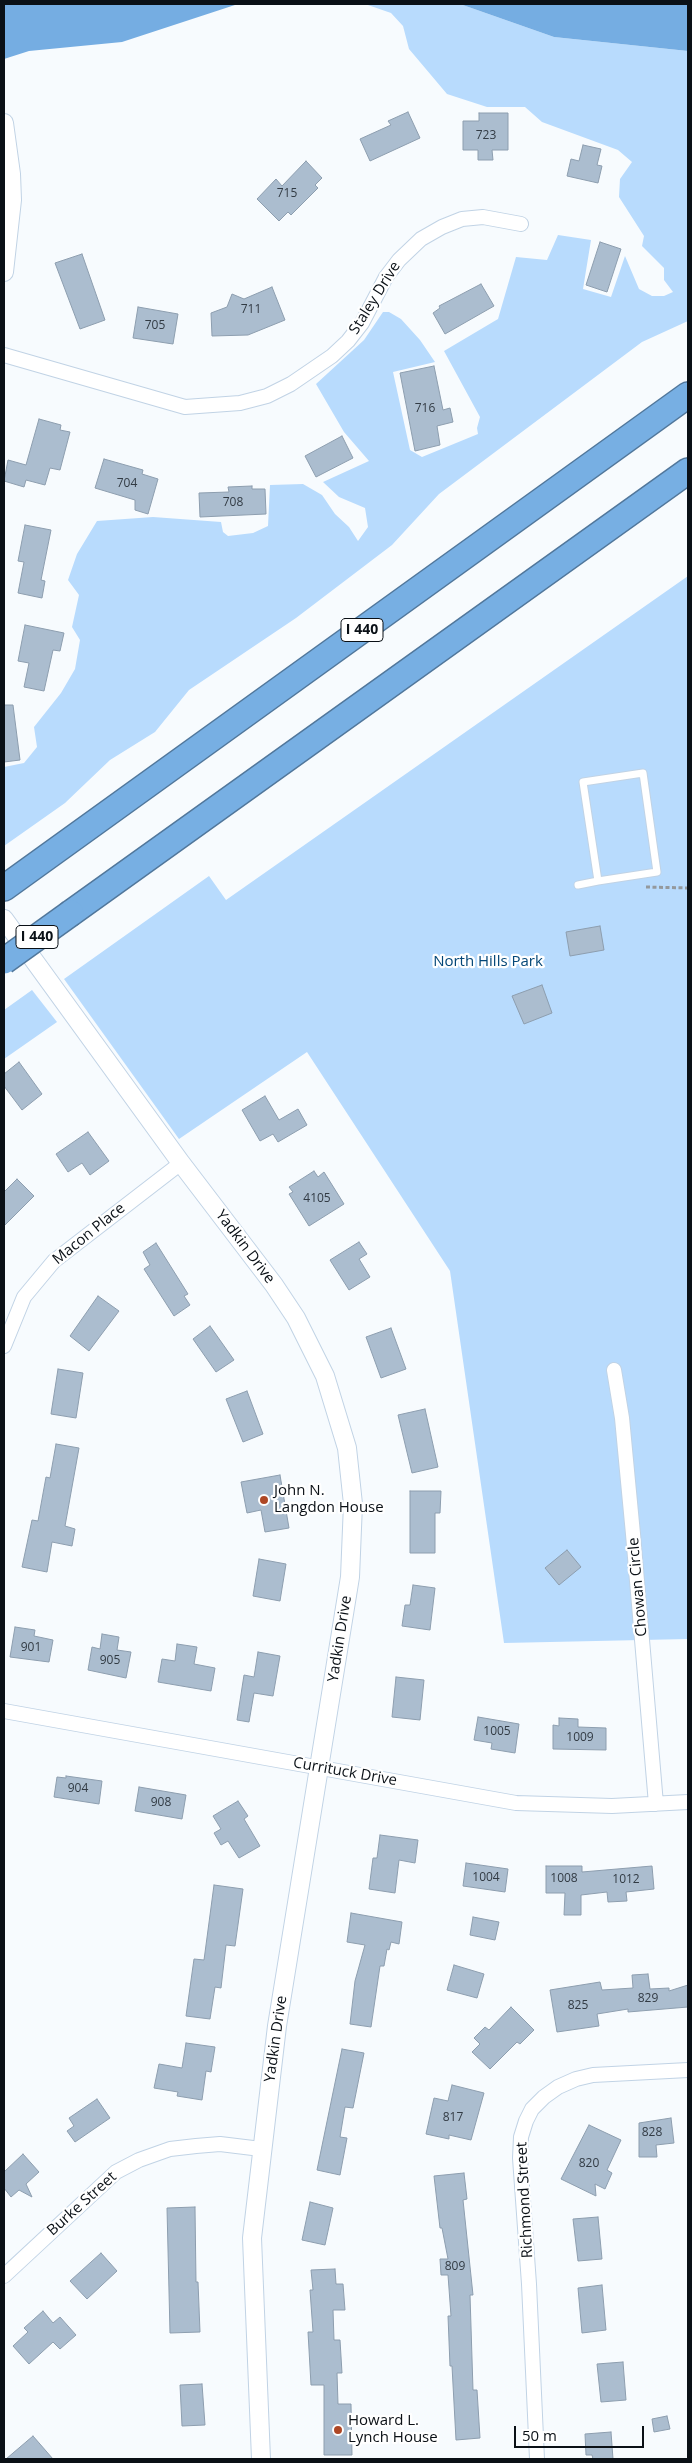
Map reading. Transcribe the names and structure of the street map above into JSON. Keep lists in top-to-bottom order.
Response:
{
  "streets": {
    "highway": ["I 440"],
    "street": [
      "Staley Drive",
      "Macon Place",
      "Yadkin Drive",
      "Chowan Circle",
      "Currituck Drive",
      "Richmond Street",
      "Burke Street"
    ]
  },
  "crossings": [
    ["Macon Place", "Yadkin Drive"],
    ["Yadkin Drive", "Currituck Drive"],
    ["Yadkin Drive", "Burke Street"],
    ["Chowan Circle", "Currituck Drive"]
  ],
  "parks": ["North Hills Park"],
  "places": ["John N. Langdon House", "Howard L. Lynch House"],
  "house_numbers": [
    "723",
    "715",
    "711",
    "705",
    "716",
    "704",
    "708",
    "4105",
    "901",
    "905",
    "1005",
    "1009",
    "904",
    "908",
    "1004",
    "1008",
    "1012",
    "829",
    "825",
    "817",
    "828",
    "820",
    "809"
  ],
  "scale_bar": "50 m"
}
